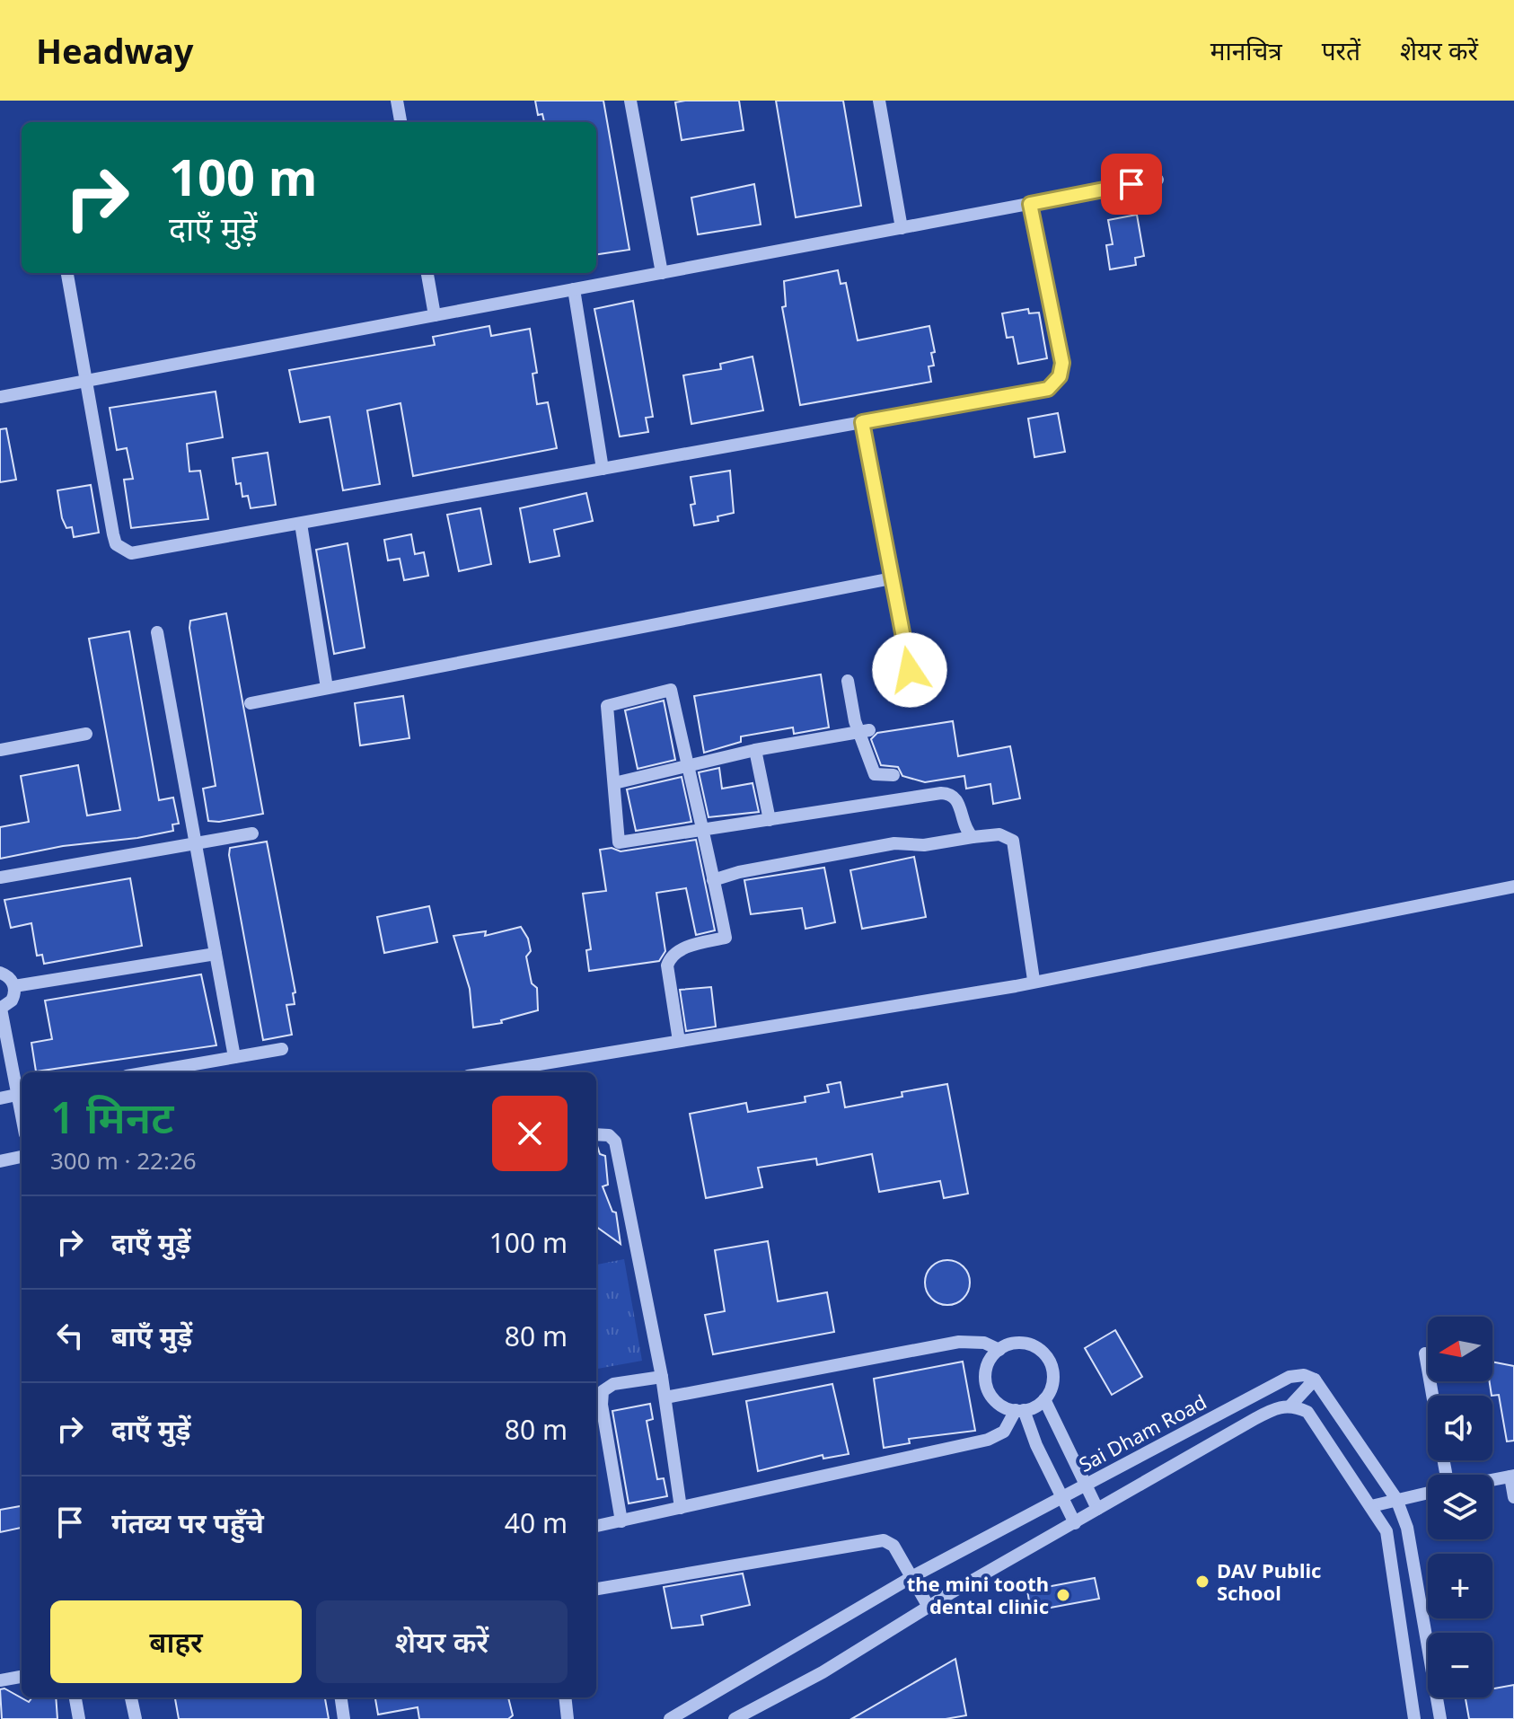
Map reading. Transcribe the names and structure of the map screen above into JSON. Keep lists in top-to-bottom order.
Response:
{
  "streets": {
    "street": ["Sai Dham Road"]
  },
  "places": ["DAV Public School", "the mini tooth dental clinic"],
  "north": "left",
  "page": {
    "header": "Headway",
    "nav": ["मानचित्र", "परतें", "शेयर करें"],
    "turn": ["100 m", "दाएँ मुड़ें"],
    "heading": ["1 मिनट", "300 m · 22:26"],
    "list": [
      {
        "name": "दाएँ मुड़ें",
        "value": "100 m"
      },
      {
        "name": "बाएँ मुड़ें",
        "value": "80 m"
      },
      {
        "name": "दाएँ मुड़ें",
        "value": "80 m"
      },
      {
        "name": "गंतव्य पर पहुँचे",
        "value": "40 m"
      }
    ],
    "map_buttons": ["+", "−"],
    "buttons": ["बाहर", "शेयर करें"]
  }
}
